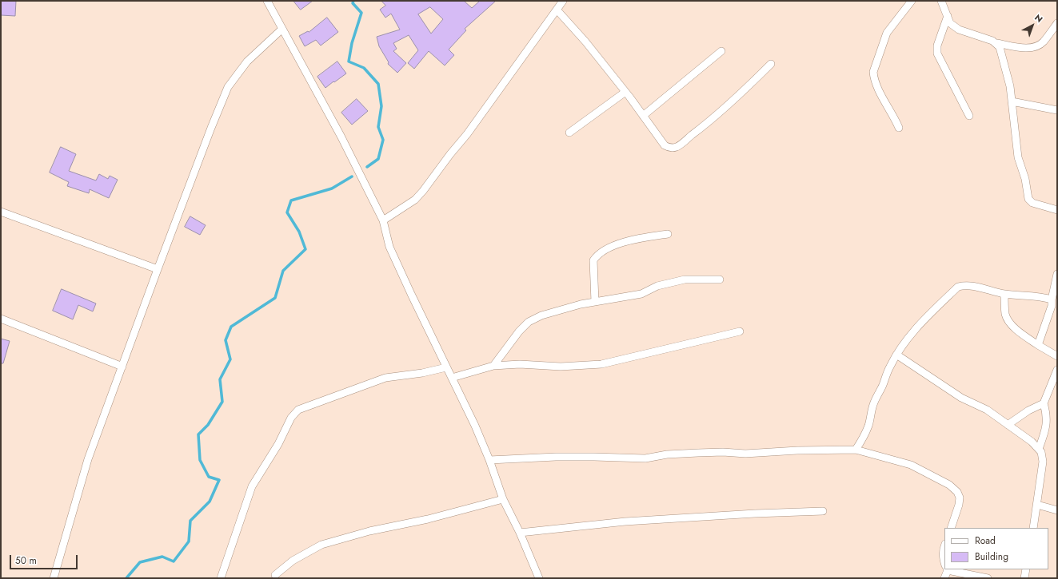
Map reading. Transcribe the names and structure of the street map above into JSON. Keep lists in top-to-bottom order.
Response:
{
  "legend": ["Road", "Building"],
  "scale_bar": "50 m",
  "north": "top right"
}
